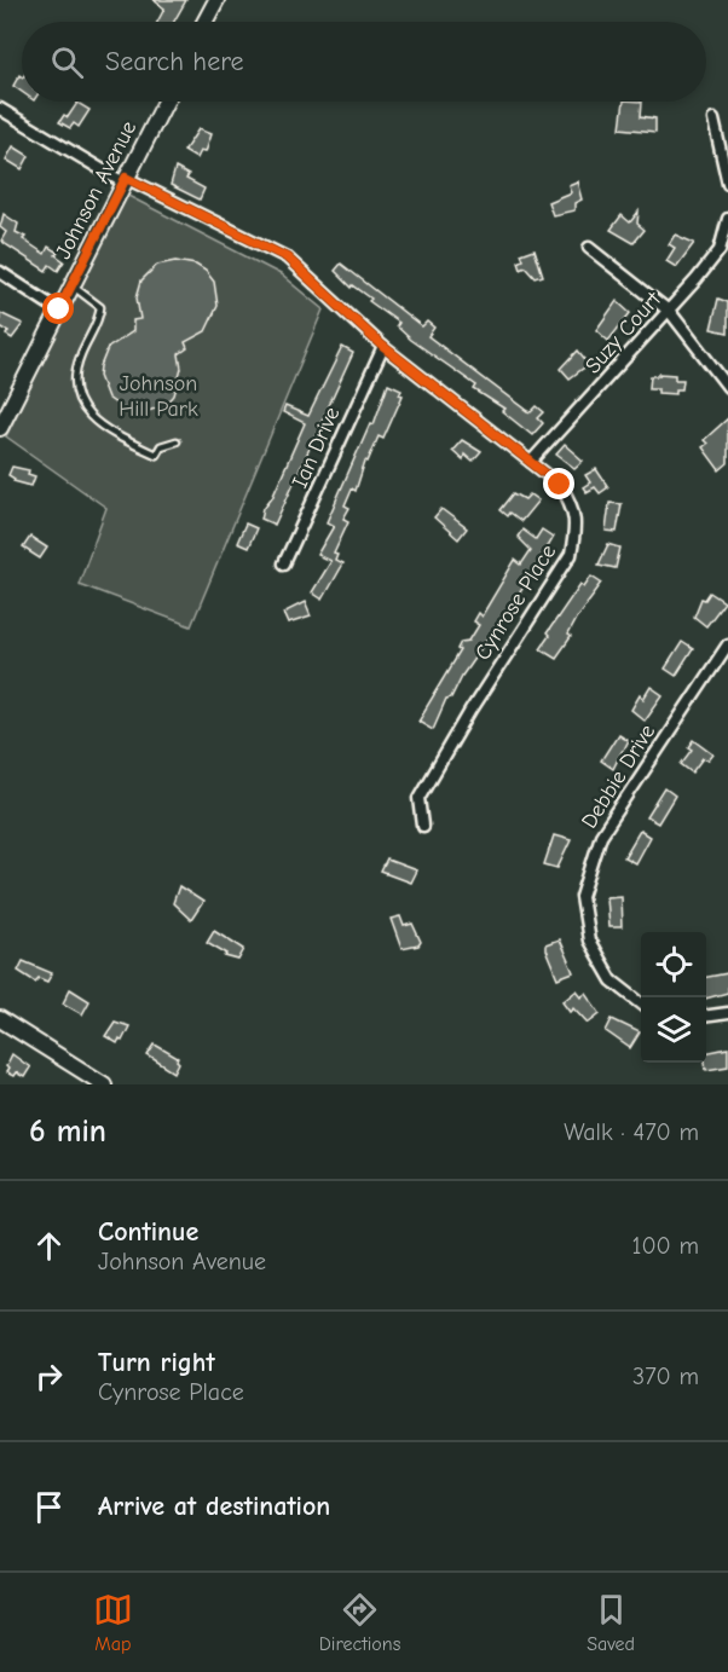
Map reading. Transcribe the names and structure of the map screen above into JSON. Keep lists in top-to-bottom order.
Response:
{
  "streets": {
    "street": [
      "Johnson Avenue",
      "Suzy Court",
      "Ian Drive",
      "Cynrose Place",
      "Debbie Drive"
    ]
  },
  "crossings": [
    ["Johnson Avenue", "Cynrose Place"],
    ["Suzy Court", "Cynrose Place"],
    ["Ian Drive", "Cynrose Place"]
  ],
  "parks": ["Johnson Hill Park"],
  "page": {
    "search": "Search here",
    "heading": ["6 min", "Walk · 470 m"],
    "list": [
      ["Continue", "Johnson Avenue", "100 m"],
      ["Turn right", "Cynrose Place", "370 m"],
      "Arrive at destination"
    ],
    "nav": ["Map", "Directions", "Saved"]
  }
}
